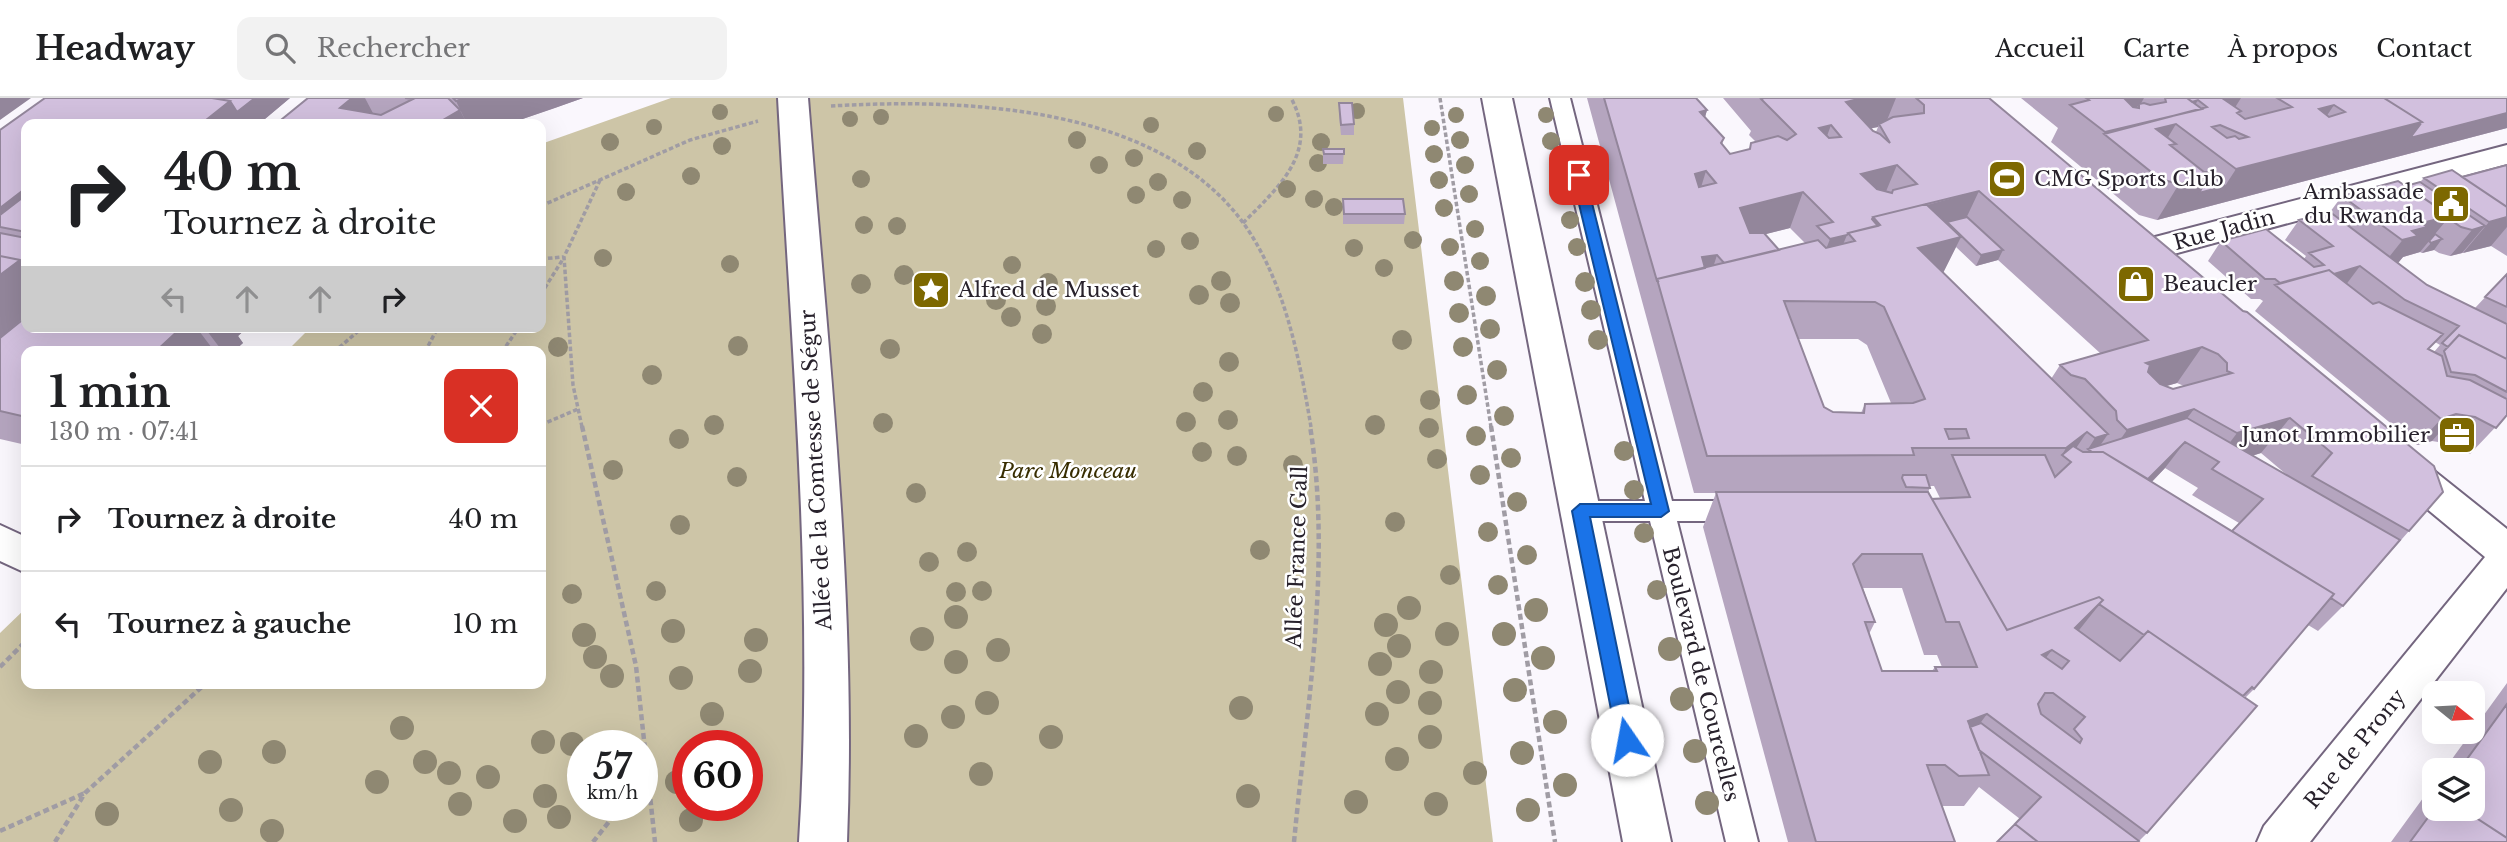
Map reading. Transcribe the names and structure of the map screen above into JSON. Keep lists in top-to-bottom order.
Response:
{
  "streets": {
    "street": ["Rue Jadin", "Allée de la Comtesse de Ségur", "Rue de Prony"],
    "lane": ["Boulevard de Courcelles"],
    "path": ["Allée France Gall"]
  },
  "crossings": [
    ["Allée de la Comtesse de Ségur", "Allée France Gall"]
  ],
  "parks": ["Parc Monceau"],
  "places": {
    "sports": ["CMG Sports Club"],
    "public building": ["Ambassade du Rwanda"],
    "shop": ["Beaucler"],
    "place": ["Alfred de Musset"],
    "office": ["Junot Immobilier"]
  },
  "north": "right",
  "page": {
    "header": "Headway",
    "search": "Rechercher",
    "nav": [
      "Accueil",
      "Carte",
      "À propos",
      "Contact"
    ],
    "turn": ["40 m", "Tournez à droite"],
    "heading": ["1 min", "130 m · 07:41"],
    "list": [
      {
        "name": "Tournez à droite",
        "value": "40 m"
      },
      {
        "name": "Tournez à gauche",
        "value": "10 m"
      }
    ],
    "speed": "57 km/h",
    "limit": "60"
  }
}
